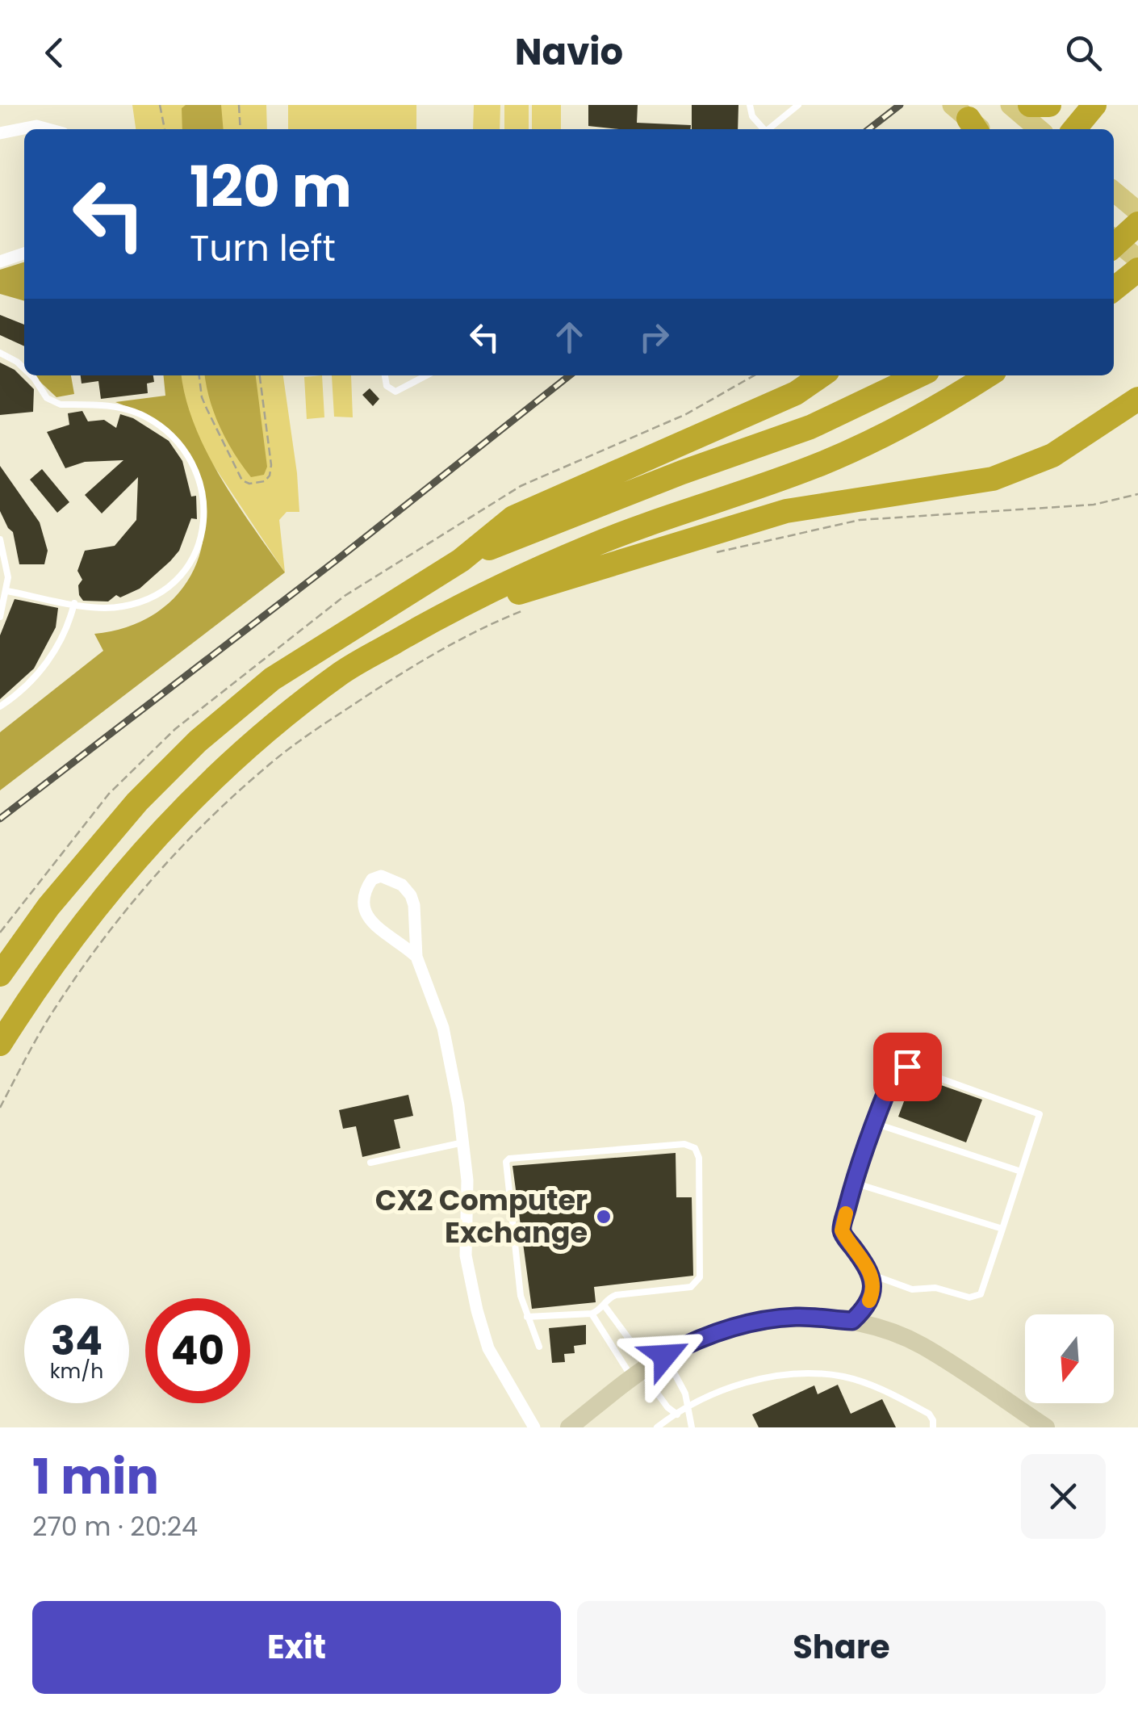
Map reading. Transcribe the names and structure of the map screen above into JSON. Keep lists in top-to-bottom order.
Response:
{
  "places": ["CX2 Computer Exchange"],
  "north": "bottom",
  "page": {
    "header": "Navio",
    "turn": ["120 m", "Turn left"],
    "speed": "34 km/h",
    "limit": "40",
    "heading": ["1 min", "270 m · 20:24"],
    "buttons": ["Exit", "Share"]
  }
}
